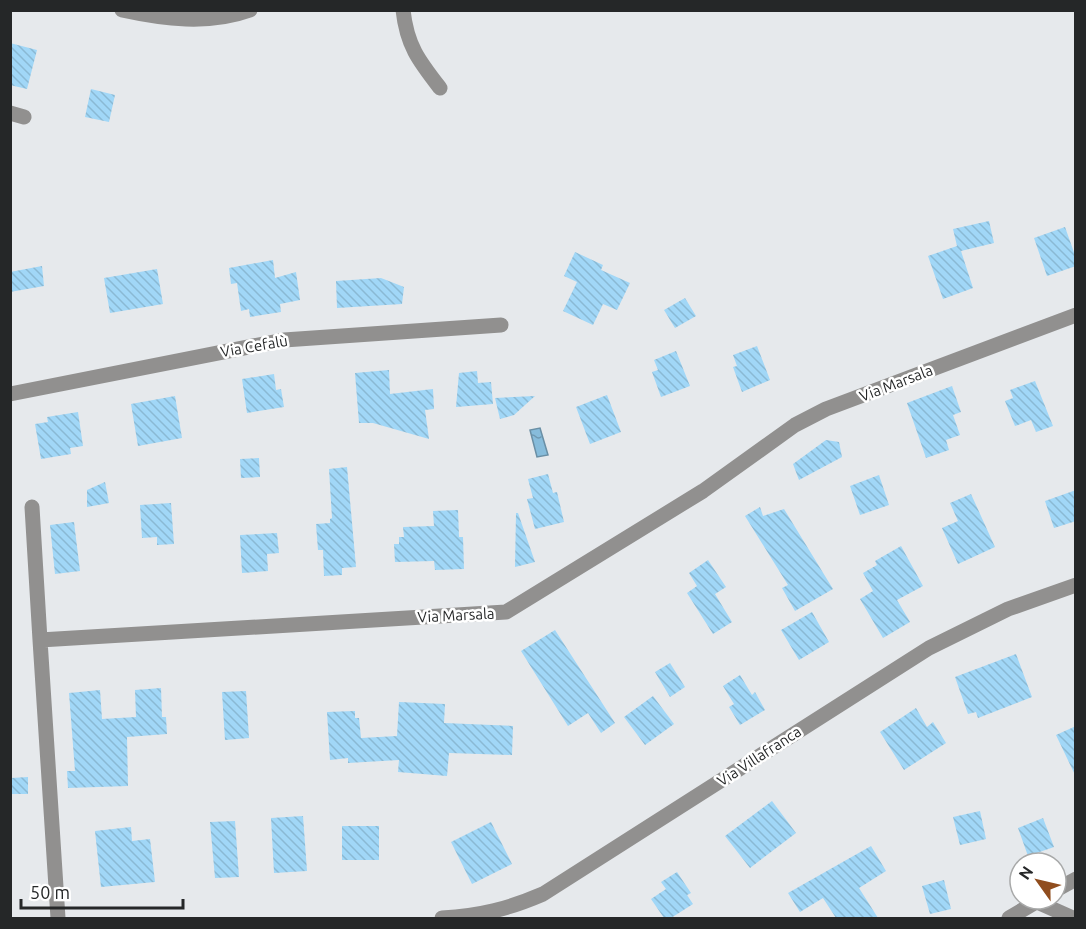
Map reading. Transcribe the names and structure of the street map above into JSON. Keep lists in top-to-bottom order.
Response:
{
  "streets": {
    "street": ["Via Cefalù", "Via Marsala", "Via Villafranca"]
  },
  "scale_bar": "50 m",
  "north": "top left"
}
